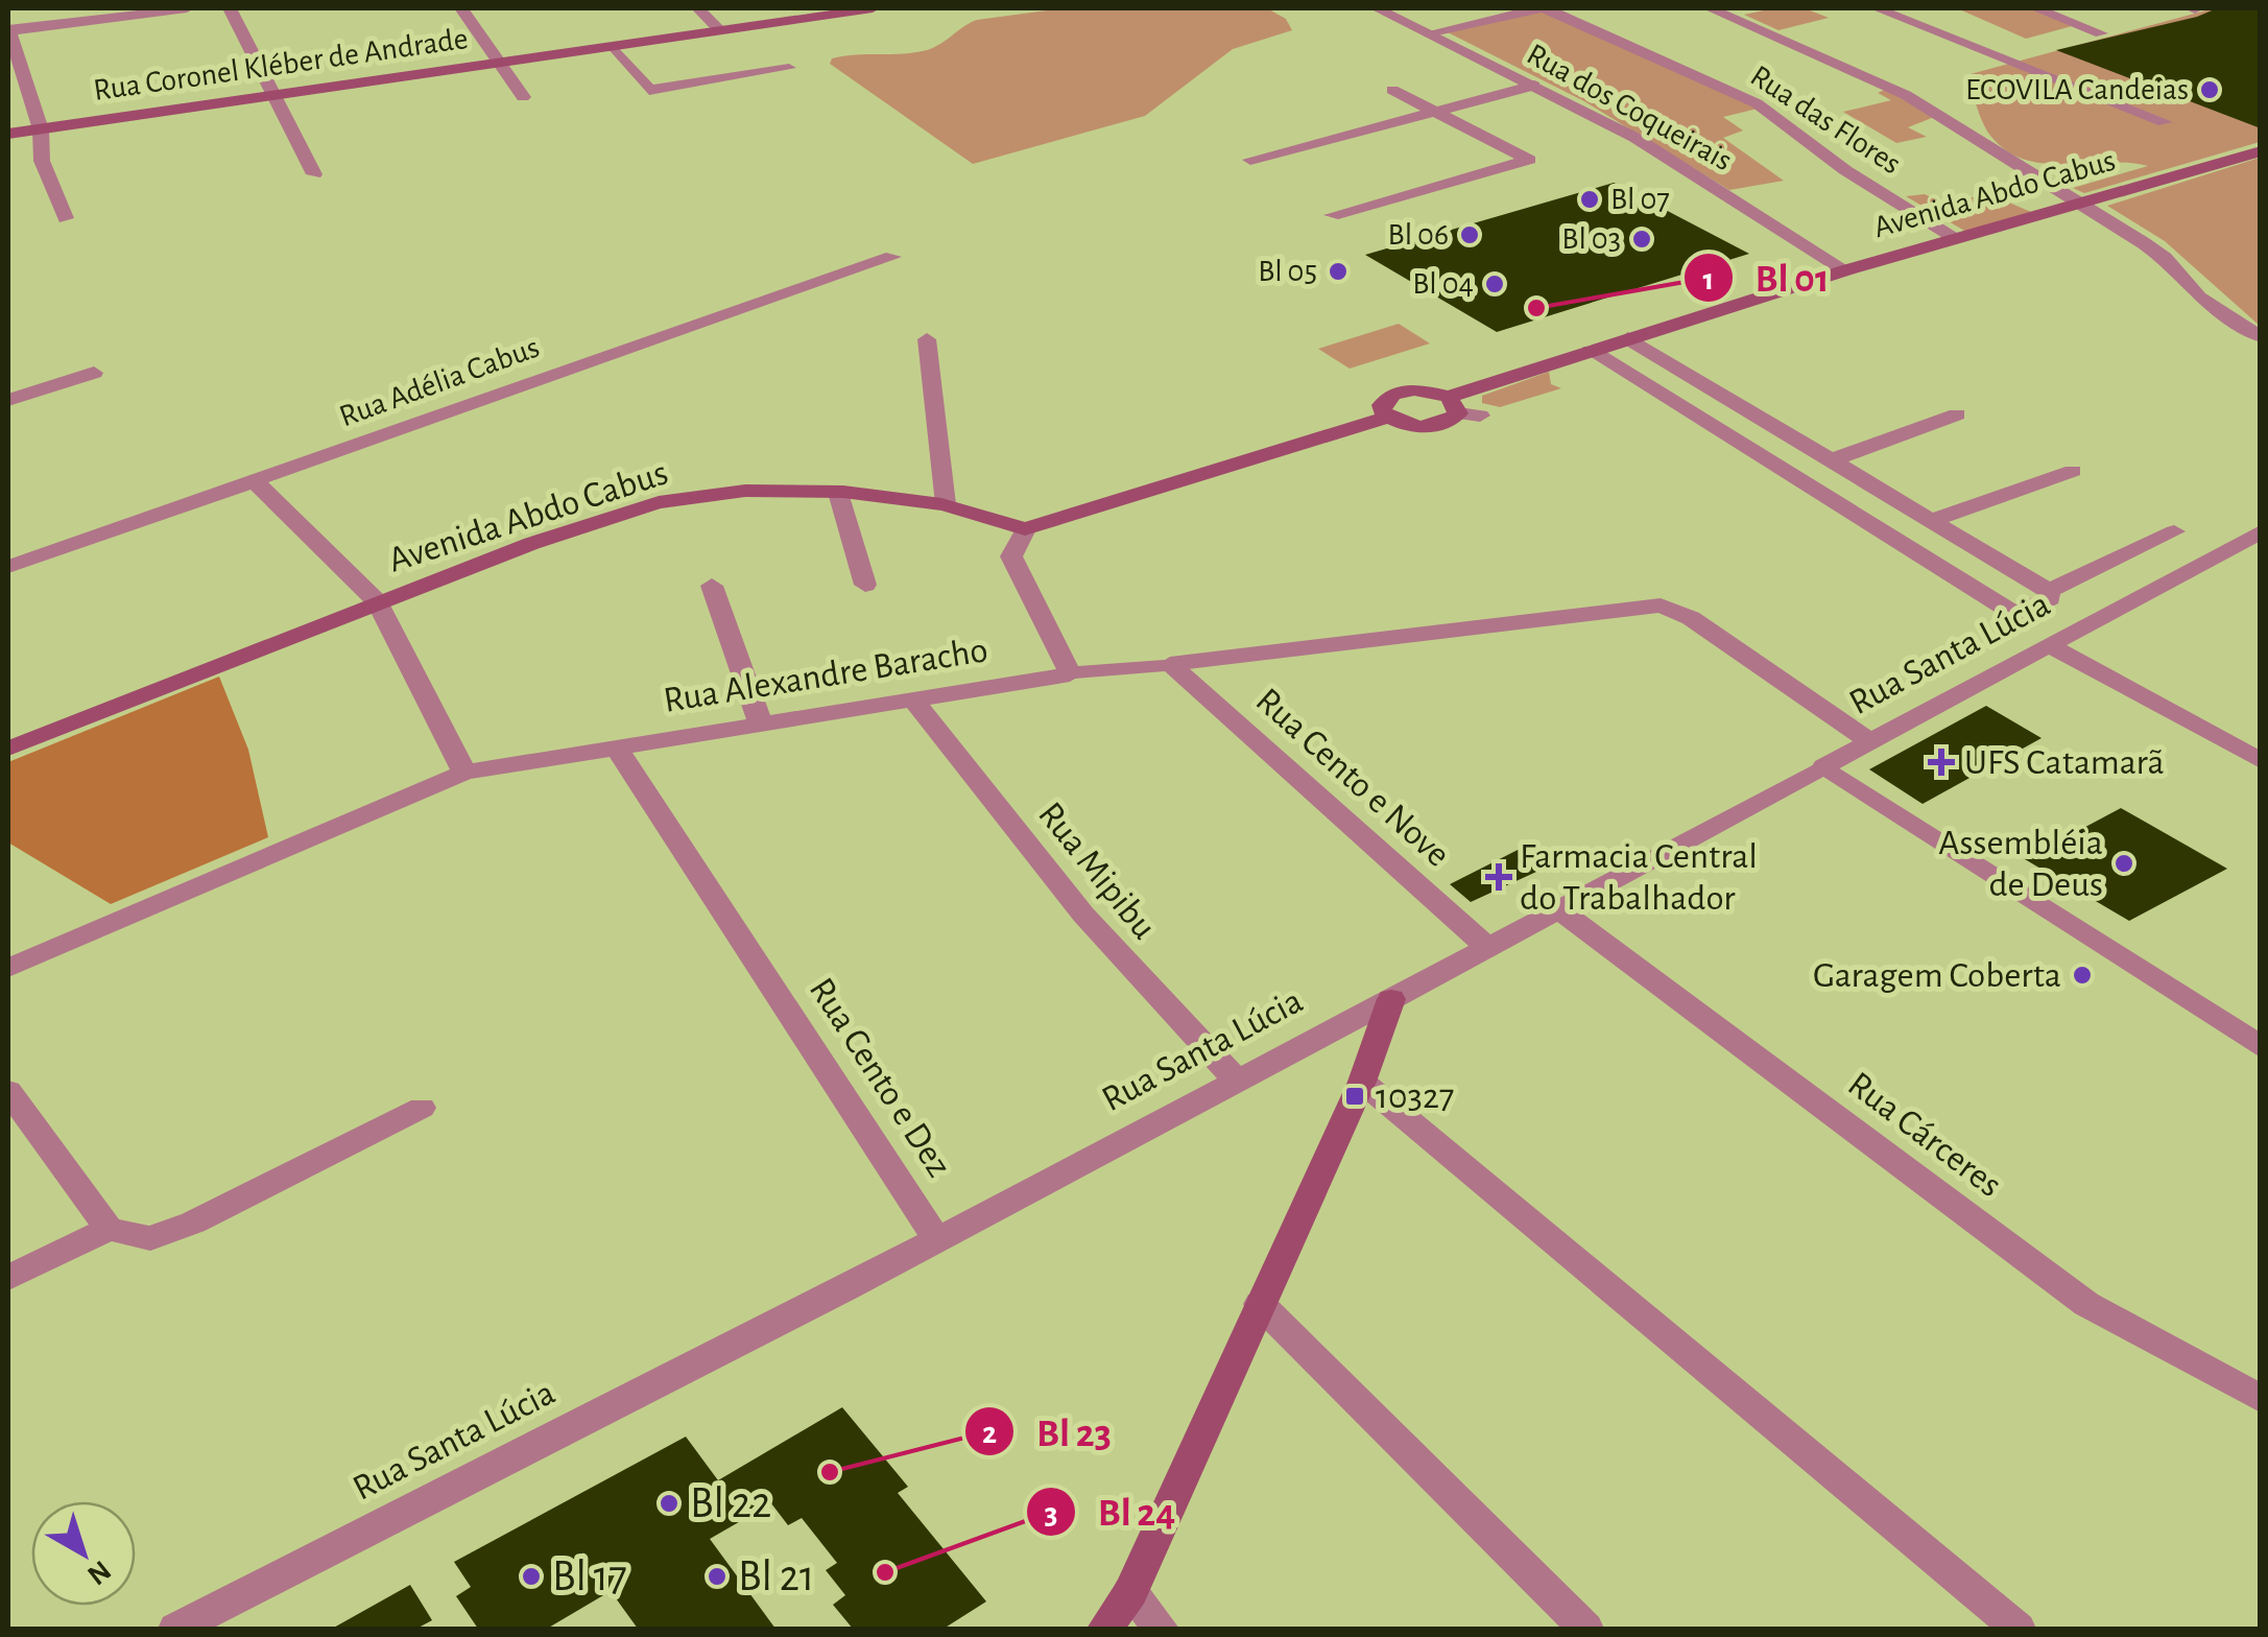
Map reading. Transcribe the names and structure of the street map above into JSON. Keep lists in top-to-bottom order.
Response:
{
  "streets": {
    "main road": ["Rua Coronel Kléber de Andrade", "Avenida Abdo Cabus"],
    "street": [
      "Rua dos Coqueirais",
      "Rua das Flores",
      "Rua Adélia Cabus",
      "Rua Santa Lúcia",
      "Rua Alexandre Baracho",
      "Rua Cento e Nove",
      "Rua Mipibu",
      "Rua Cento e Dez",
      "Rua Cárceres"
    ]
  },
  "crossings": [
    ["Rua dos Coqueirais", "Avenida Abdo Cabus"],
    ["Rua das Flores", "Avenida Abdo Cabus"],
    ["Rua Santa Lúcia", "Rua Alexandre Baracho"],
    ["Rua Santa Lúcia", "Rua Cento e Nove"],
    ["Rua Santa Lúcia", "Rua Mipibu"],
    ["Rua Santa Lúcia", "Rua Cento e Dez"],
    ["Rua Santa Lúcia", "Rua Cárceres"],
    ["Rua Alexandre Baracho", "Rua Cento e Nove"],
    ["Rua Alexandre Baracho", "Rua Mipibu"],
    ["Rua Alexandre Baracho", "Rua Cento e Dez"]
  ],
  "places": {
    "other": [
      "ECOVILA Candeias",
      "Bl 07",
      "Bl 06",
      "Bl 03",
      "Bl 05",
      "Bl 04",
      "Bl 01",
      "Assembléia de Deus",
      "Garagem Coberta",
      "Bl 23",
      "Bl 22",
      "Bl 24",
      "Bl 17",
      "Bl 21"
    ],
    "health": ["UFS Catamarã", "Farmacia Central do Trabalhador"],
    "transit": ["10327"]
  },
  "north": "bottom right"
}
